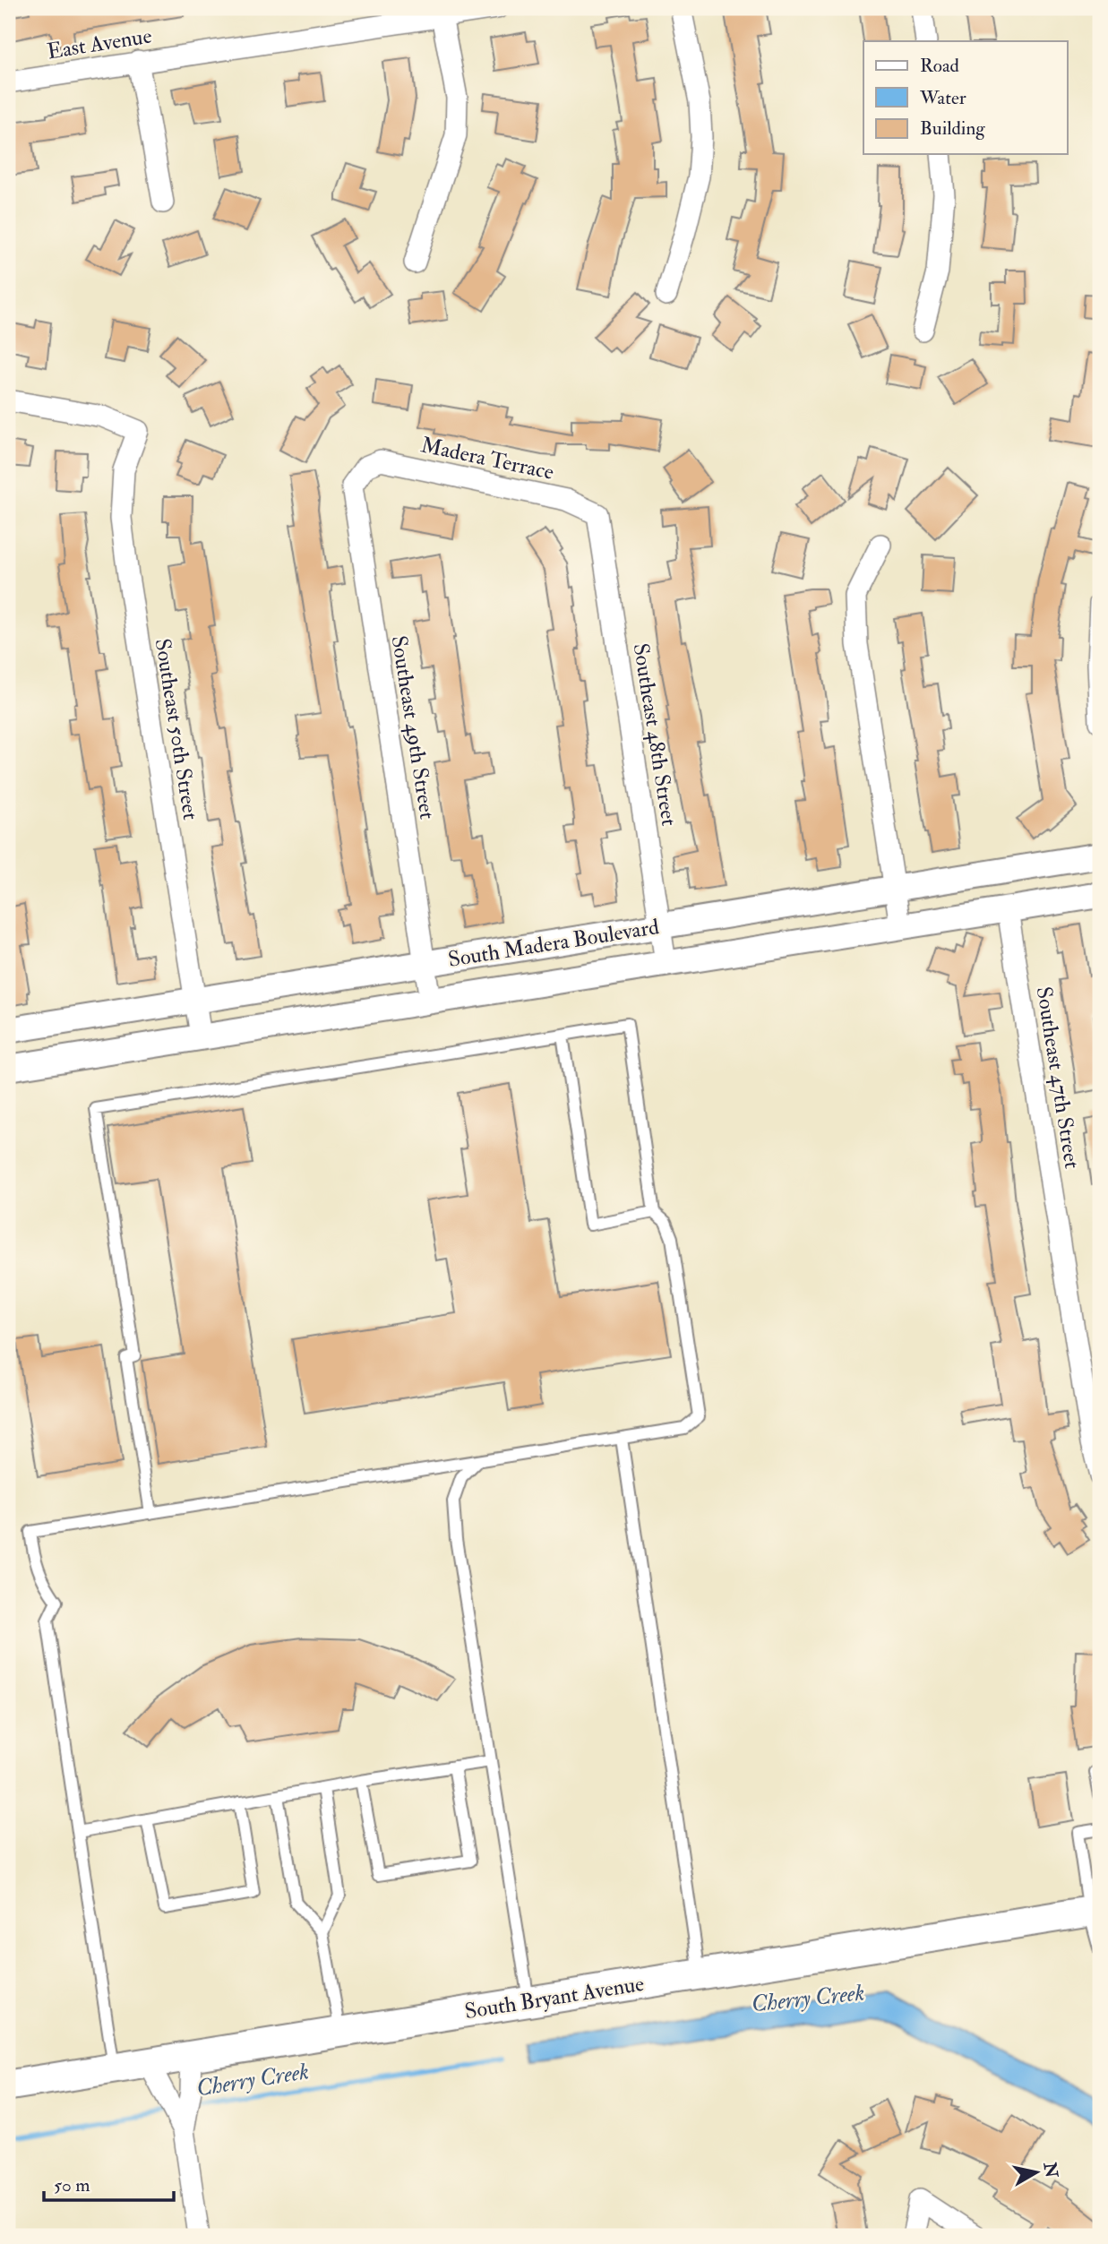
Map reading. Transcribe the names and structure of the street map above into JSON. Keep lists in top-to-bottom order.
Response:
{
  "streets": {
    "main road": ["South Bryant Avenue"],
    "street": [
      "East Avenue",
      "Madera Terrace",
      "Southeast 49th Street",
      "Southeast 50th Street",
      "Southeast 48th Street",
      "South Madera Boulevard",
      "Southeast 47th Street"
    ]
  },
  "crossings": [
    ["Madera Terrace", "Southeast 49th Street"],
    ["Madera Terrace", "Southeast 48th Street"],
    ["Southeast 49th Street", "South Madera Boulevard"],
    ["Southeast 50th Street", "South Madera Boulevard"],
    ["Southeast 48th Street", "South Madera Boulevard"],
    ["South Madera Boulevard", "Southeast 47th Street"]
  ],
  "water": ["Cherry Creek"],
  "legend": ["Road", "Water", "Building"],
  "scale_bar": "50 m",
  "north": "right"
}
